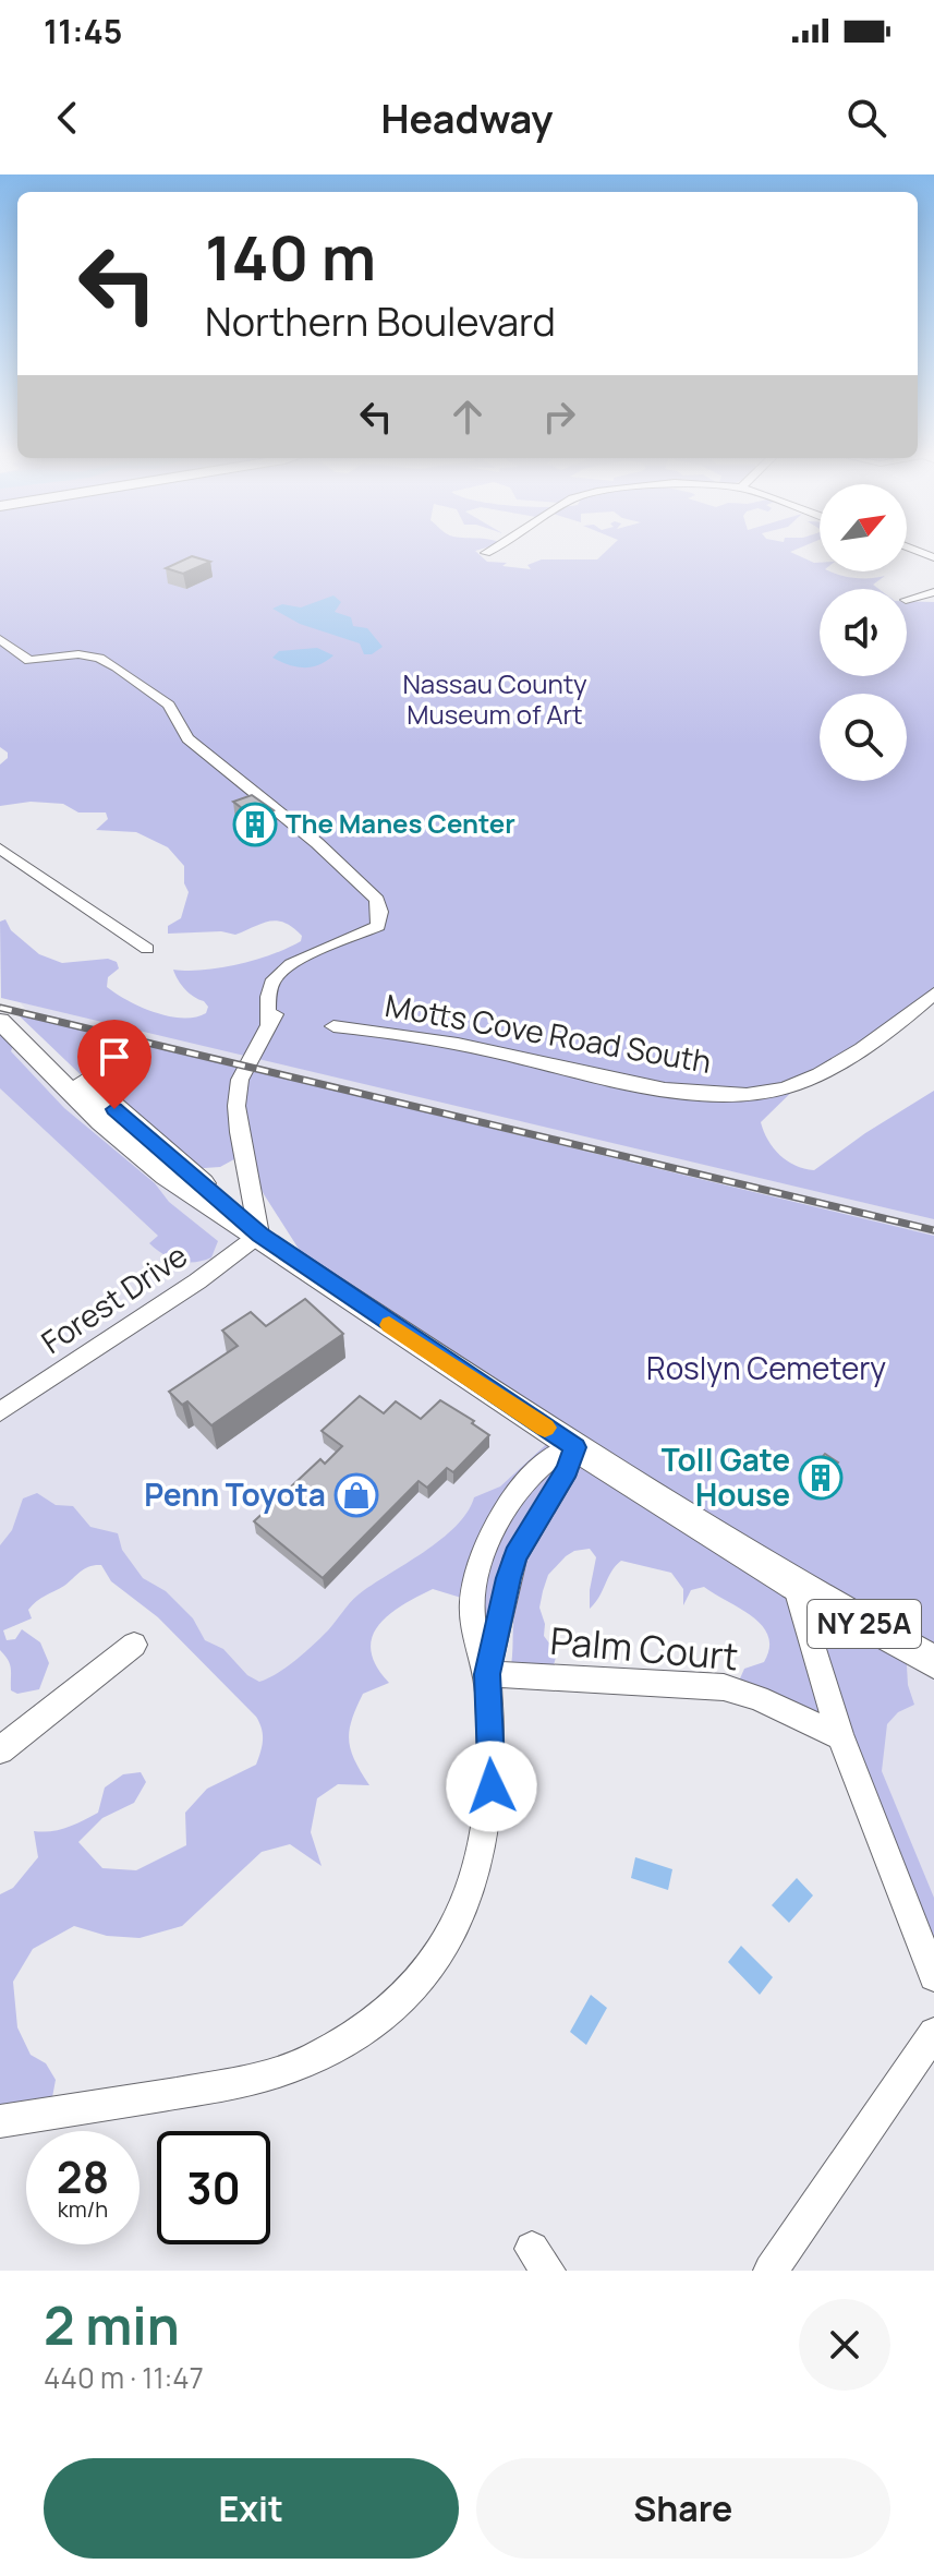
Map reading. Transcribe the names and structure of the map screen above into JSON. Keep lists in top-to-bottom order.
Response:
{
  "streets": {
    "main road": ["NY 25A"],
    "street": ["Motts Cove Road South", "Forest Drive", "Palm Court"]
  },
  "crossings": [
    ["Forest Drive", "NY 25A"]
  ],
  "parks": ["Nassau County Museum of Art", "Roslyn Cemetery"],
  "places": {
    "building": ["The Manes Center", "Toll Gate House"],
    "shop": ["Penn Toyota"]
  },
  "north": "top right",
  "page": {
    "status": "11:45",
    "header": "Headway",
    "turn": ["140 m", "Northern Boulevard"],
    "speed": "28 km/h",
    "limit": "30",
    "heading": ["2 min", "440 m · 11:47"],
    "buttons": ["Exit", "Share"]
  }
}
